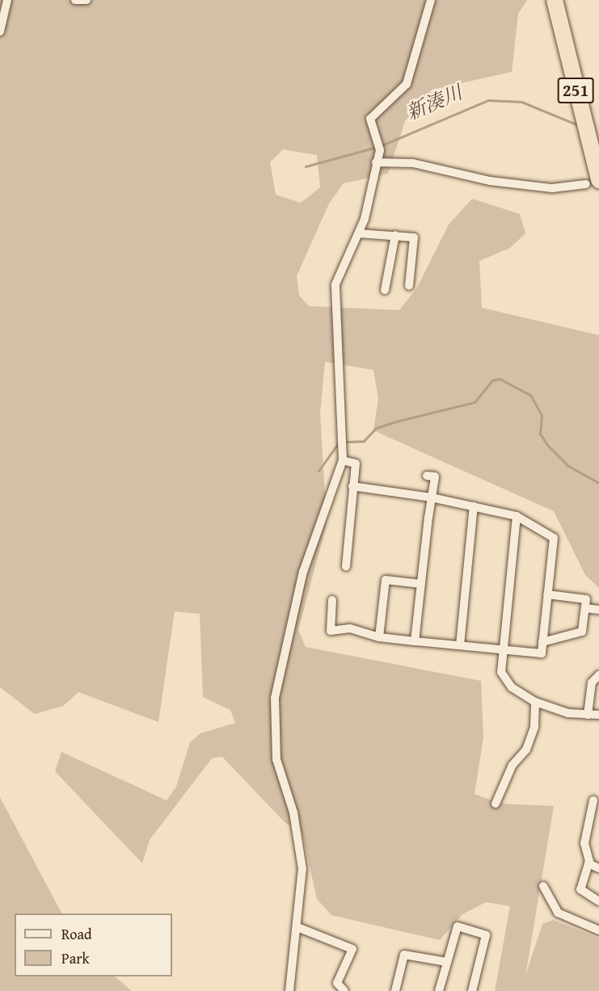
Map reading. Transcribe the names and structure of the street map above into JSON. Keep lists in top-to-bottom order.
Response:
{
  "streets": {
    "highway": ["251"]
  },
  "water": ["新湊川"],
  "legend": ["Road", "Park"]
}
